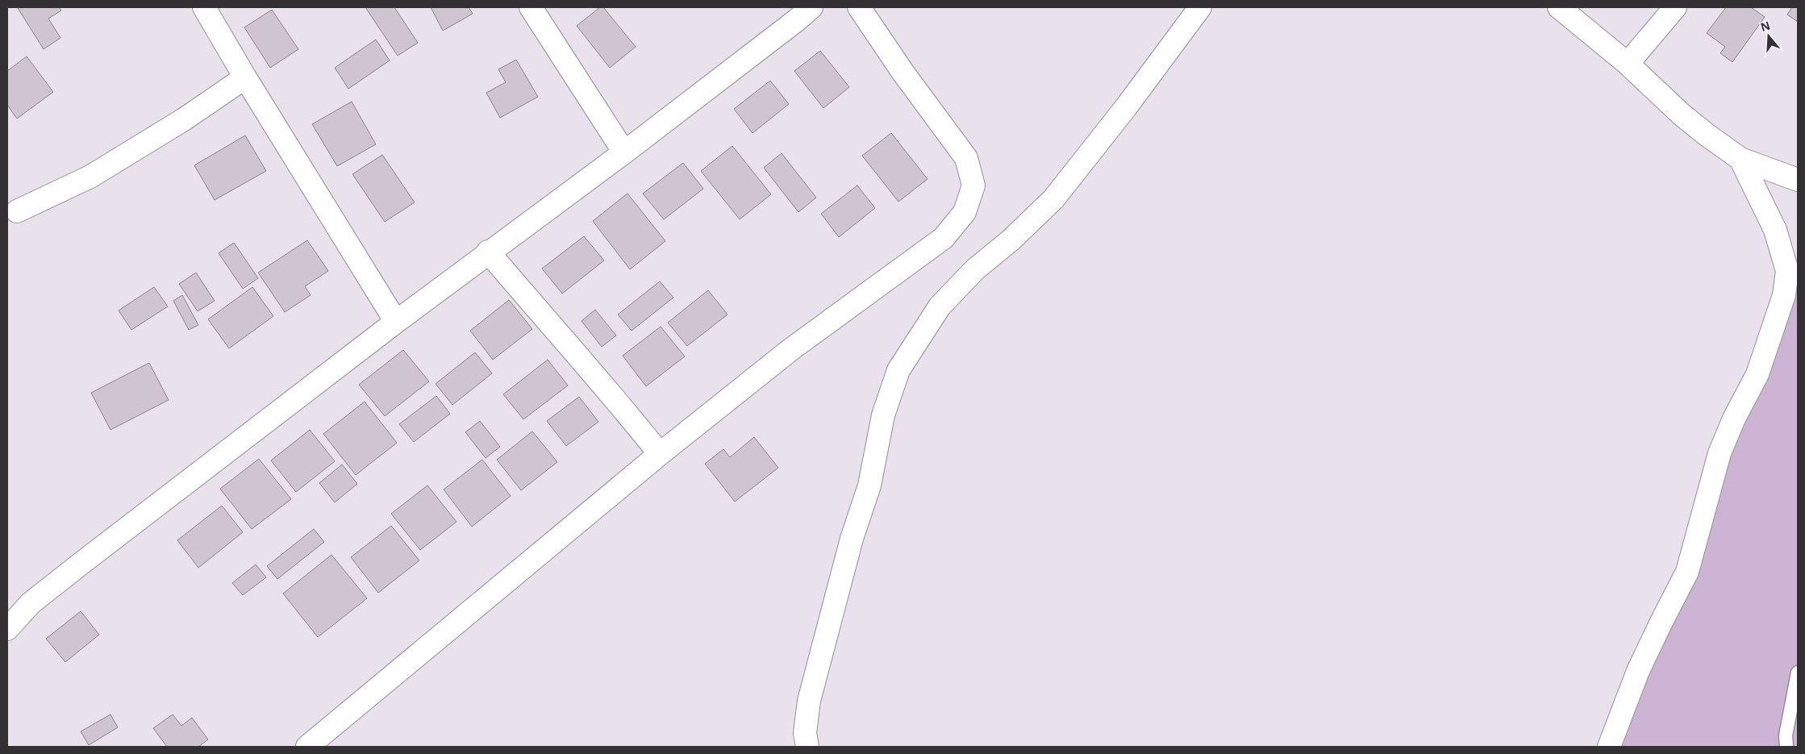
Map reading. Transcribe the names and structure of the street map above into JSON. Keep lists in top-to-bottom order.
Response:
{
  "north": "top"
}
